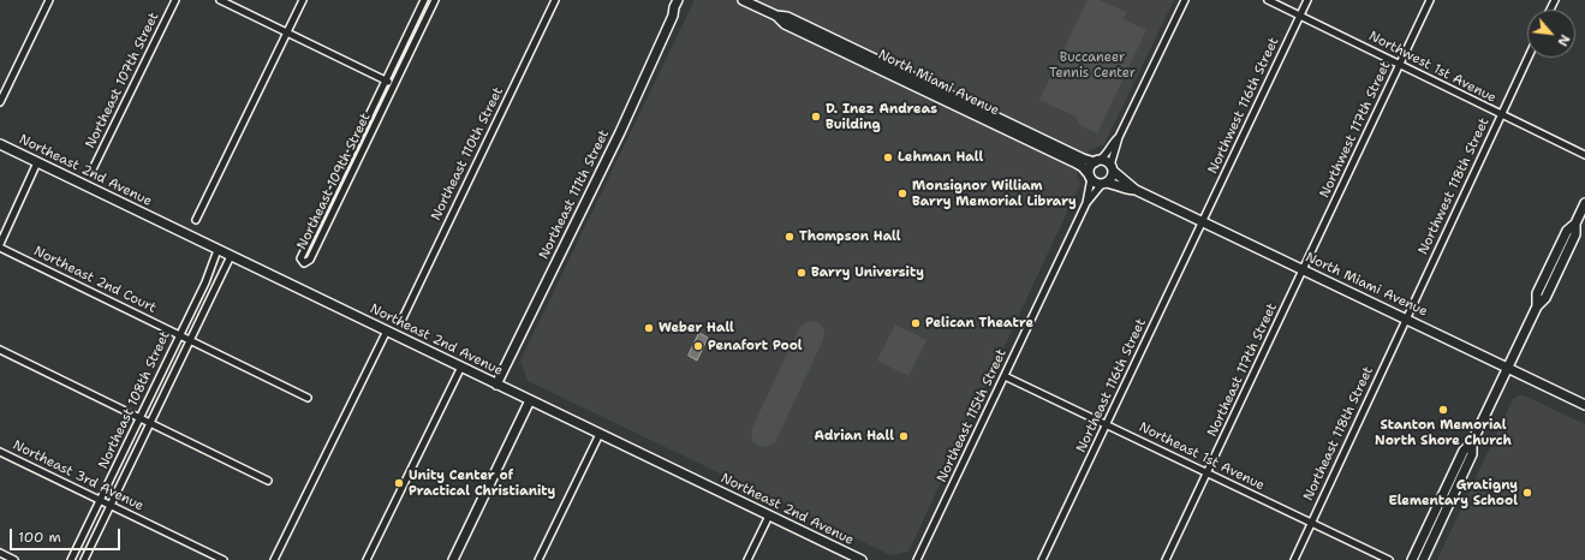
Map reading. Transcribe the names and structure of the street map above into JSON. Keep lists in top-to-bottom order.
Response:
{
  "streets": {
    "street": [
      "Northwest 1st Avenue",
      "Northeast 107th Street",
      "North Miami Avenue",
      "Northwest 116th Street",
      "Northwest 117th Street",
      "Northeast 110th Street",
      "Northeast 2nd Avenue",
      "Northeast 109th Street",
      "Northwest 118th Street",
      "Northeast 111th Street",
      "Northeast 2nd Court",
      "Northeast 117th Street",
      "Northeast 116th Street",
      "Northeast 108th Street",
      "Northeast 115th Street",
      "Northeast 118th Street",
      "Northeast 1st Avenue",
      "Northeast 3rd Avenue"
    ]
  },
  "crossings": [
    ["Northwest 1st Avenue", "Northwest 116th Street"],
    ["Northwest 1st Avenue", "Northwest 117th Street"],
    ["Northwest 1st Avenue", "Northwest 118th Street"],
    ["North Miami Avenue", "Northwest 116th Street"],
    ["North Miami Avenue", "Northwest 117th Street"],
    ["North Miami Avenue", "Northwest 118th Street"],
    ["North Miami Avenue", "Northeast 117th Street"],
    ["North Miami Avenue", "Northeast 116th Street"],
    ["North Miami Avenue", "Northeast 115th Street"],
    ["North Miami Avenue", "Northeast 118th Street"],
    ["Northwest 116th Street", "Northeast 116th Street"],
    ["Northwest 117th Street", "Northeast 117th Street"],
    ["Northeast 2nd Avenue", "Northeast 111th Street"],
    ["Northeast 2nd Avenue", "Northeast 108th Street"],
    ["Northwest 118th Street", "Northeast 118th Street"],
    ["Northeast 2nd Court", "Northeast 108th Street"],
    ["Northeast 117th Street", "Northeast 1st Avenue"],
    ["Northeast 116th Street", "Northeast 1st Avenue"],
    ["Northeast 108th Street", "Northeast 3rd Avenue"],
    ["Northeast 115th Street", "Northeast 1st Avenue"],
    ["Northeast 118th Street", "Northeast 1st Avenue"]
  ],
  "parks": ["Buccaneer Tennis Center"],
  "places": [
    "D. Inez Andreas Building",
    "Lehman Hall",
    "Monsignor William Barry Memorial Library",
    "Thompson Hall",
    "Barry University",
    "Pelican Theatre",
    "Weber Hall",
    "Penafort Pool",
    "Stanton Memorial North Shore Church",
    "Adrian Hall",
    "Unity Center of Practical Christianity",
    "Gratigny Elementary School"
  ],
  "scale_bar": "100 m",
  "north": "bottom right"
}
